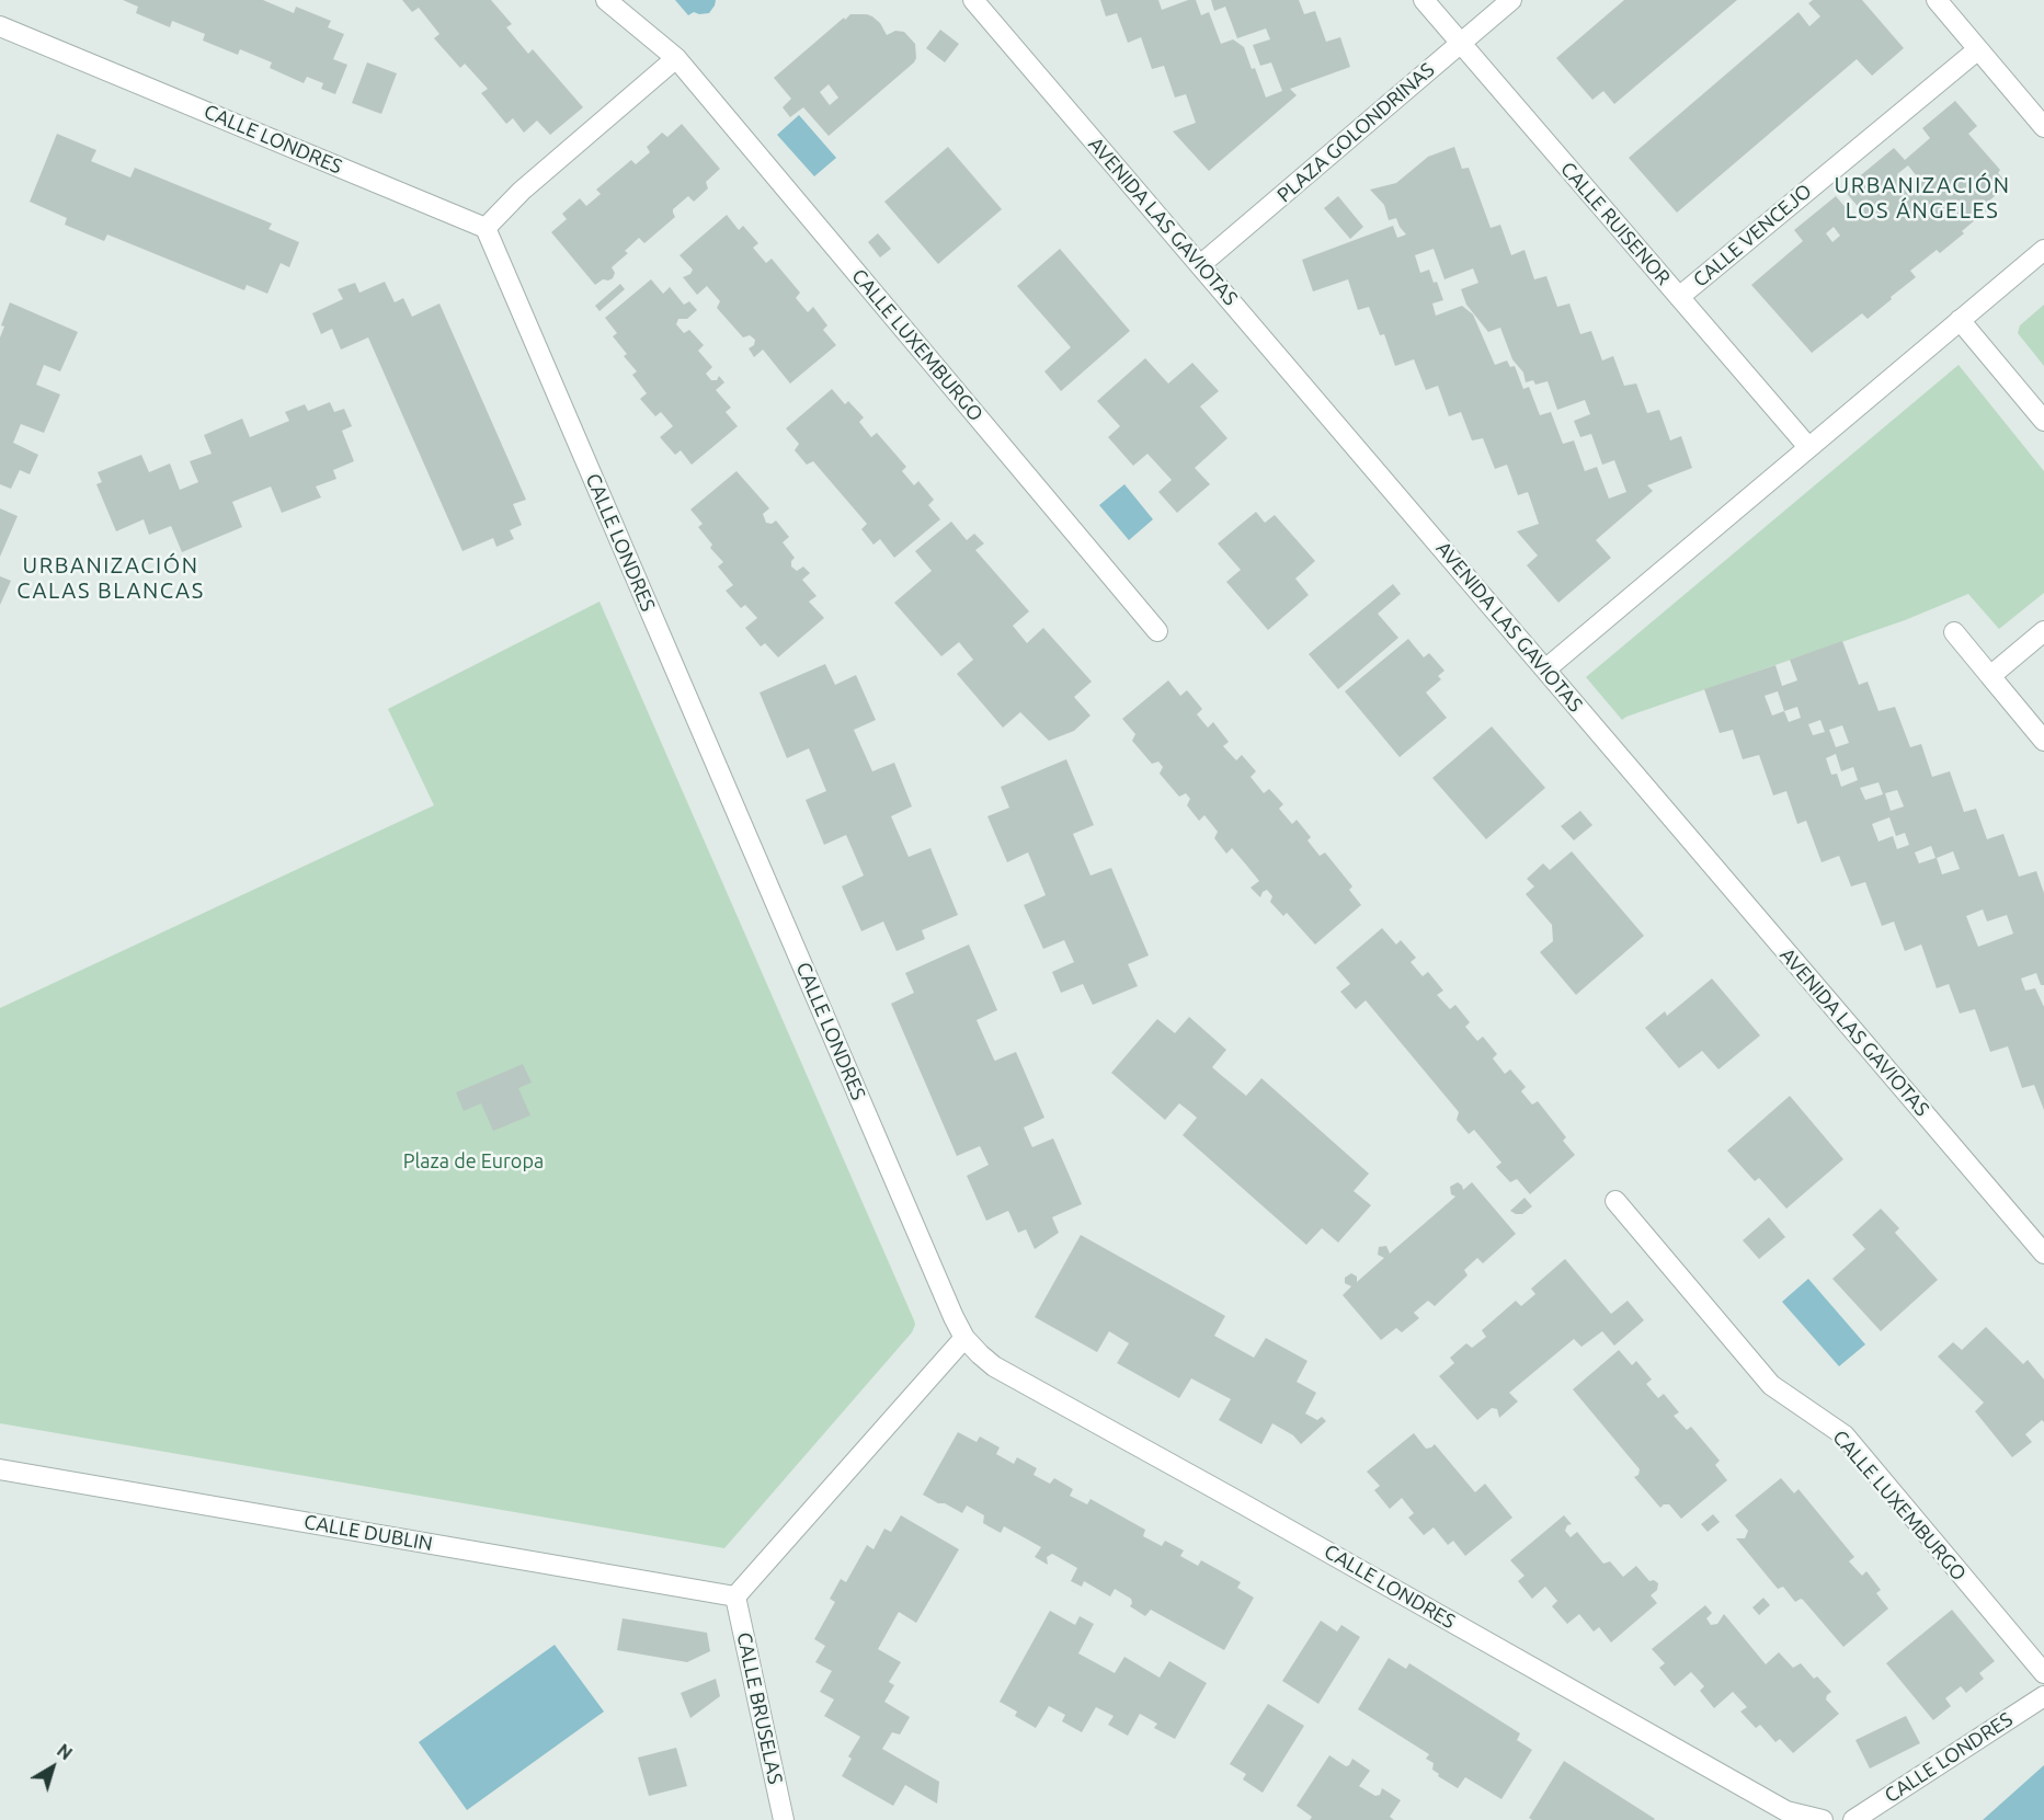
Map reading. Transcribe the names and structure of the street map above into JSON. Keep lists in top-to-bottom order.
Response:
{
  "streets": {
    "street": [
      "PLAZA GOLONDRINAS",
      "CALLE LONDRES",
      "AVENIDA LAS GAVIOTAS",
      "CALLE RUISENOR",
      "CALLE VENCEJO",
      "CALLE LUXEMBURGO",
      "CALLE DUBLIN",
      "CALLE BRUSELAS"
    ]
  },
  "crossings": [
    ["PLAZA GOLONDRINAS", "AVENIDA LAS GAVIOTAS"],
    ["PLAZA GOLONDRINAS", "CALLE RUISENOR"],
    ["CALLE RUISENOR", "CALLE VENCEJO"],
    ["CALLE DUBLIN", "CALLE BRUSELAS"]
  ],
  "districts": ["URBANIZACIÓN LOS ÁNGELES", "URBANIZACIÓN CALAS BLANCAS"],
  "parks": ["Plaza de Europa"],
  "north": "top right"
}
